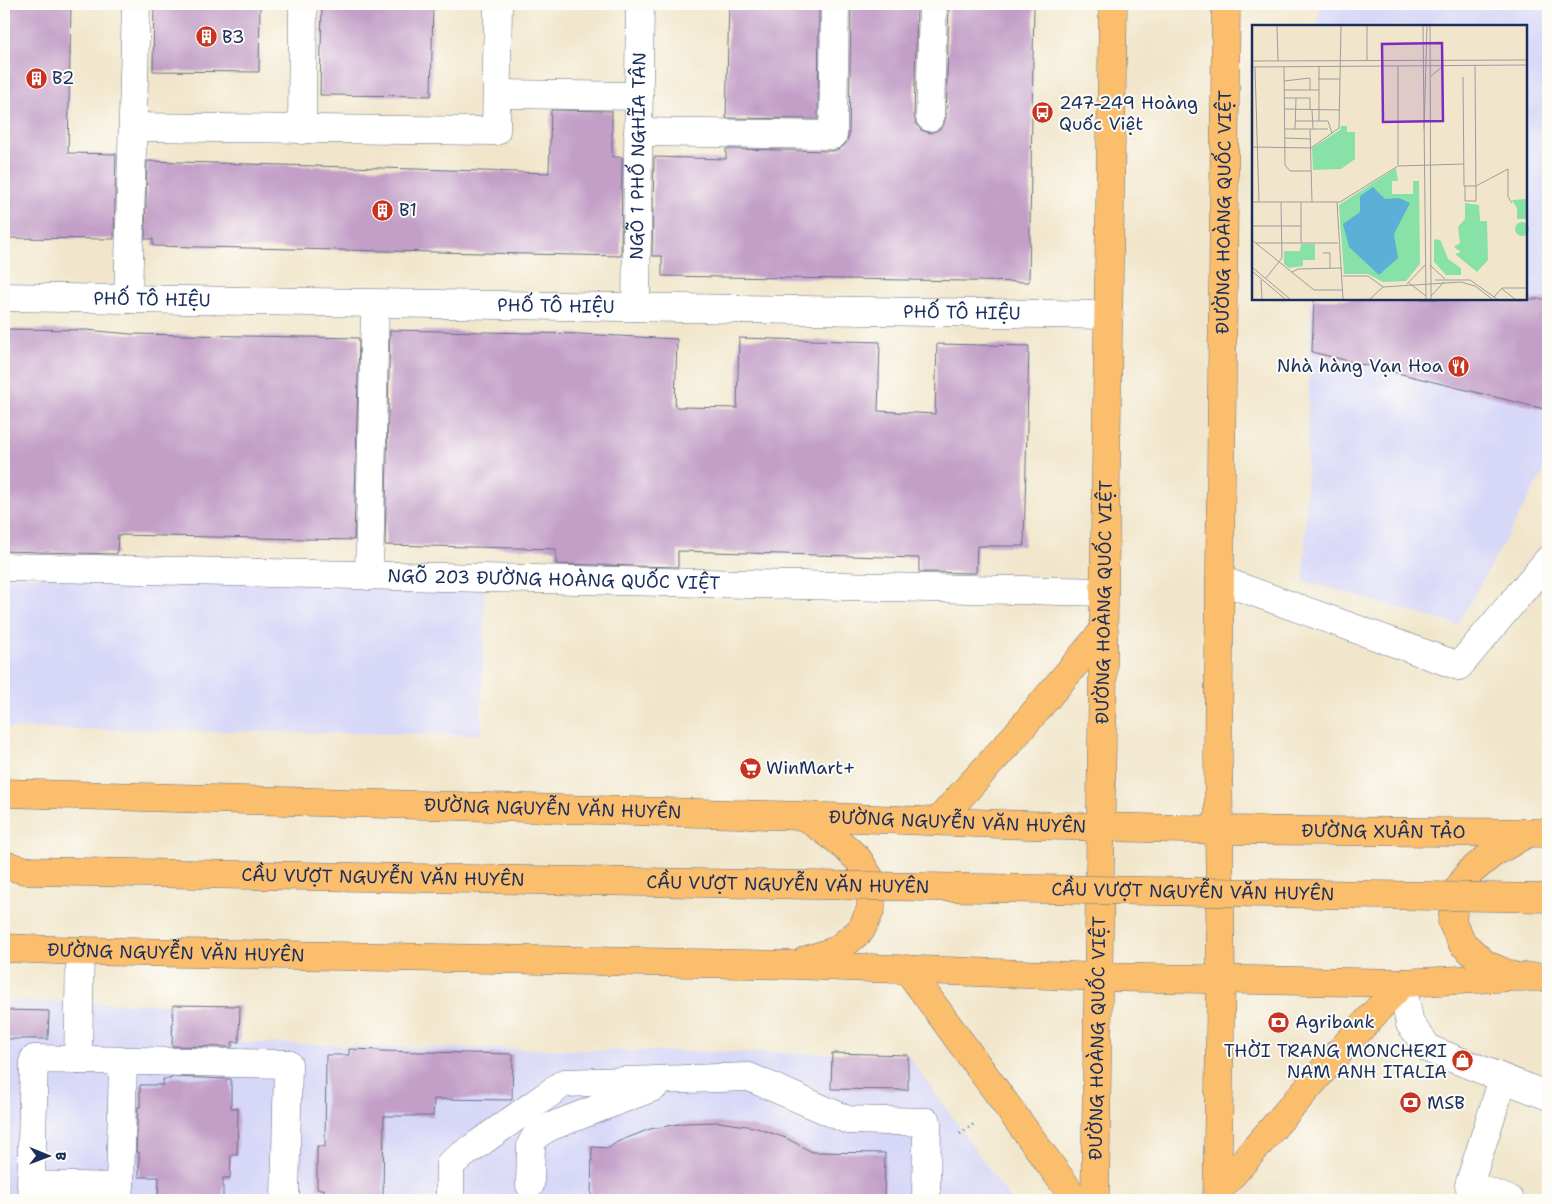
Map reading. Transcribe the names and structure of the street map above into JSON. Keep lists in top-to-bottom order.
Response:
{
  "streets": {
    "main road": [
      "ĐƯỜNG HOÀNG QUỐC VIỆT",
      "ĐƯỜNG NGUYỄN VĂN HUYÊN",
      "ĐƯỜNG XUÂN TẢO",
      "CẦU VƯỢT NGUYỄN VĂN HUYÊN"
    ],
    "street": ["NGÕ 1 PHỐ NGHĨA TÂN", "PHỐ TÔ HIỆU", "NGÕ 203 ĐƯỜNG HOÀNG QUỐC VIỆT"]
  },
  "crossings": [
    ["NGÕ 1 PHỐ NGHĨA TÂN", "PHỐ TÔ HIỆU"],
    ["ĐƯỜNG HOÀNG QUỐC VIỆT", "PHỐ TÔ HIỆU"],
    ["ĐƯỜNG HOÀNG QUỐC VIỆT", "NGÕ 203 ĐƯỜNG HOÀNG QUỐC VIỆT"],
    ["ĐƯỜNG HOÀNG QUỐC VIỆT", "ĐƯỜNG NGUYỄN VĂN HUYÊN"],
    ["ĐƯỜNG HOÀNG QUỐC VIỆT", "ĐƯỜNG XUÂN TẢO"],
    ["ĐƯỜNG NGUYỄN VĂN HUYÊN", "ĐƯỜNG XUÂN TẢO"]
  ],
  "places": {
    "building": ["B3", "B2", "B1"],
    "bus stop": ["247-249 Hoàng Quốc Việt"],
    "restaurant": ["Nhà hàng Vạn Hoa"],
    "supermarket": ["WinMart+"],
    "bank": ["Agribank", "MSB"],
    "shop": ["THỜI TRANG MONCHERI NAM ANH ITALIA"]
  },
  "north": "right"
}
